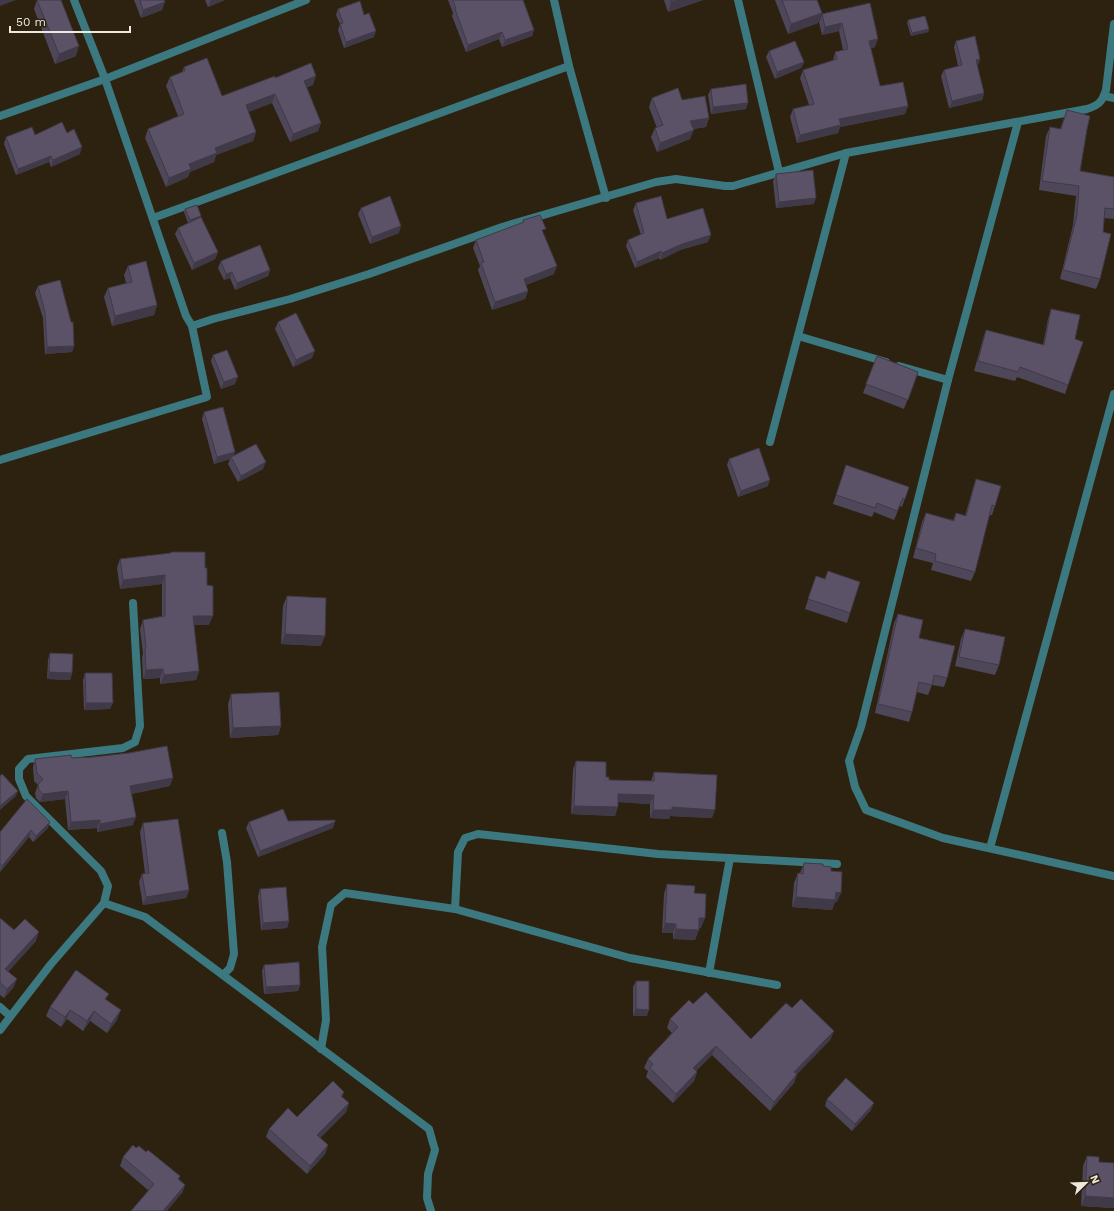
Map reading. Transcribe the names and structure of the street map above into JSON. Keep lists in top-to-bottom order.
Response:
{
  "scale_bar": "50 m",
  "north": "top right"
}
